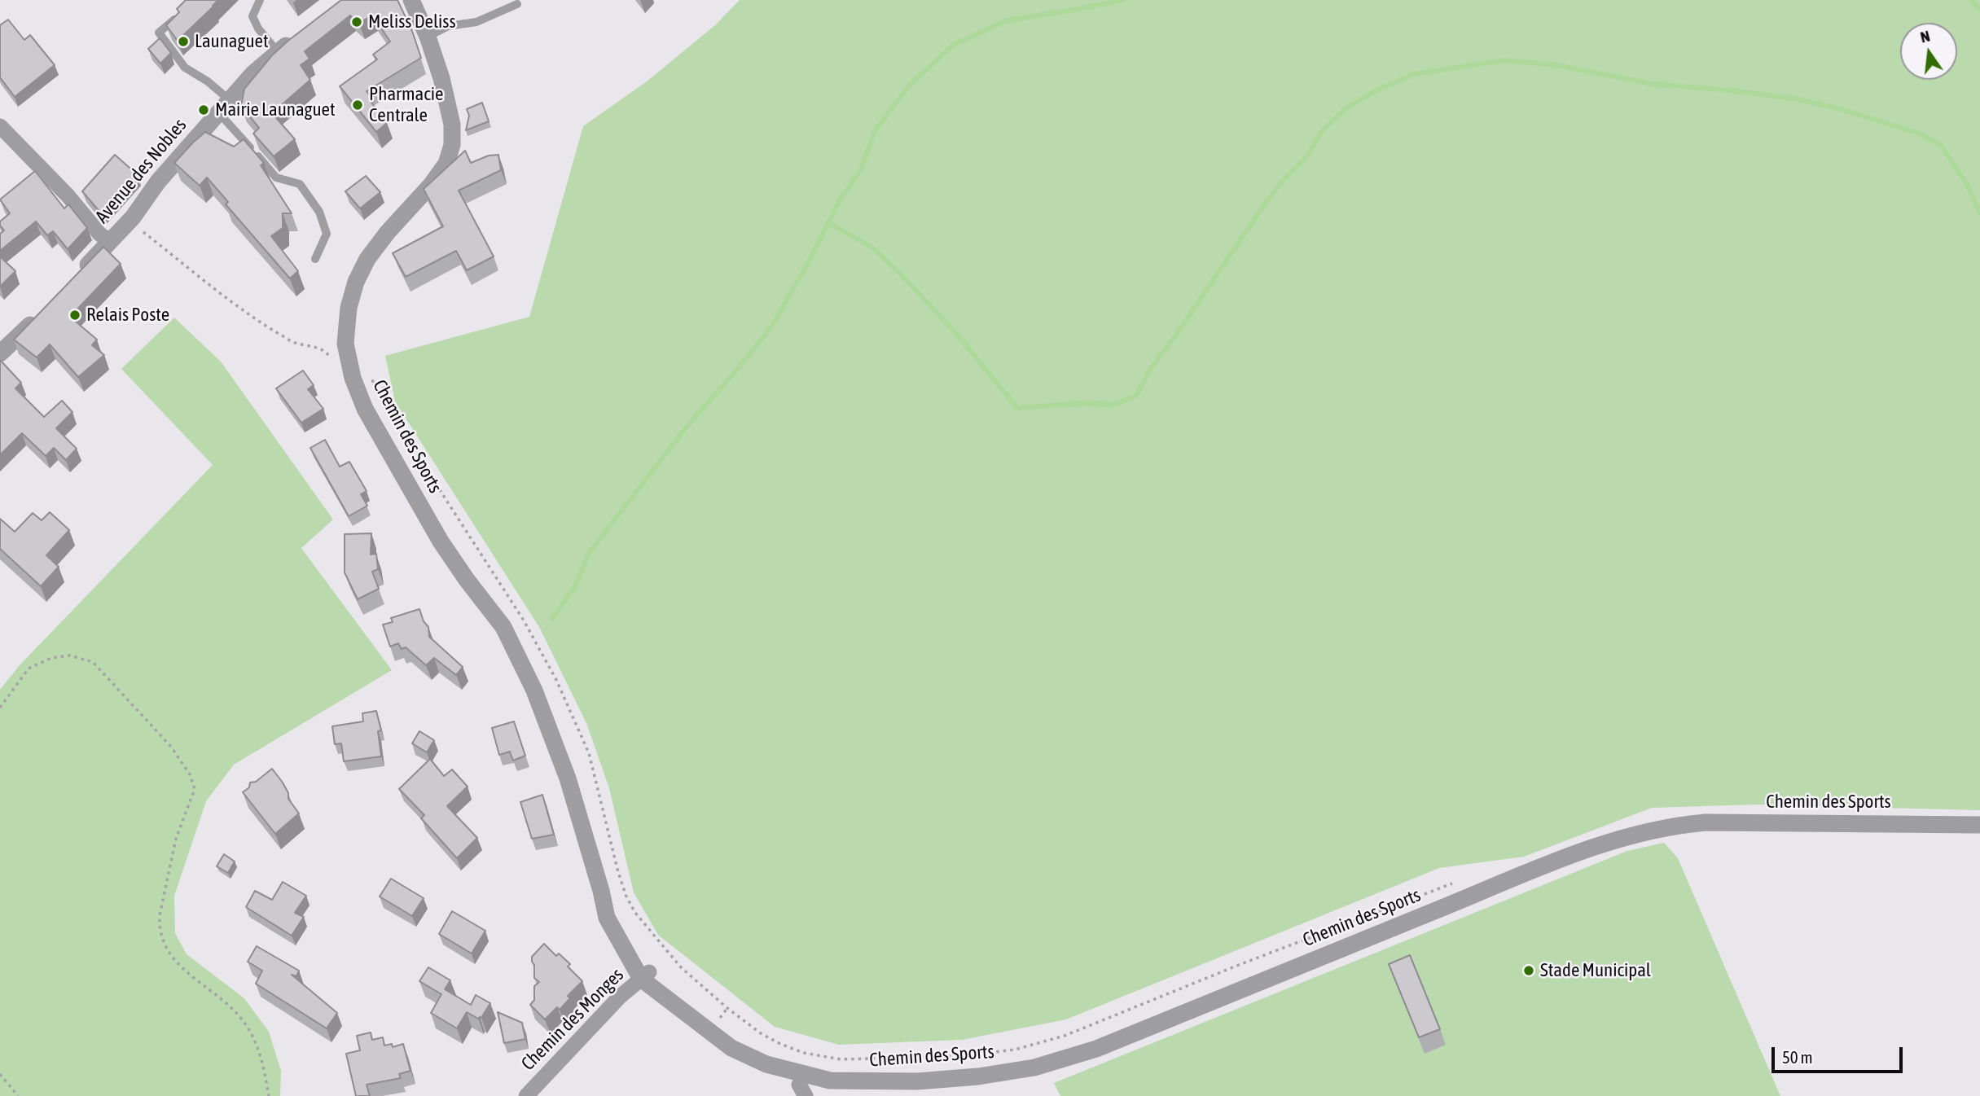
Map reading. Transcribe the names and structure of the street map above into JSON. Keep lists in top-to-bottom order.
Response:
{
  "streets": {
    "street": ["Avenue des Nobles", "Chemin des Sports", "Chemin des Monges"]
  },
  "crossings": [
    ["Chemin des Sports", "Chemin des Monges"]
  ],
  "places": [
    "Meliss Deliss",
    "Launaguet",
    "Pharmacie Centrale",
    "Mairie Launaguet",
    "Relais Poste",
    "Stade Municipal"
  ],
  "scale_bar": "50 m",
  "north": "top"
}
